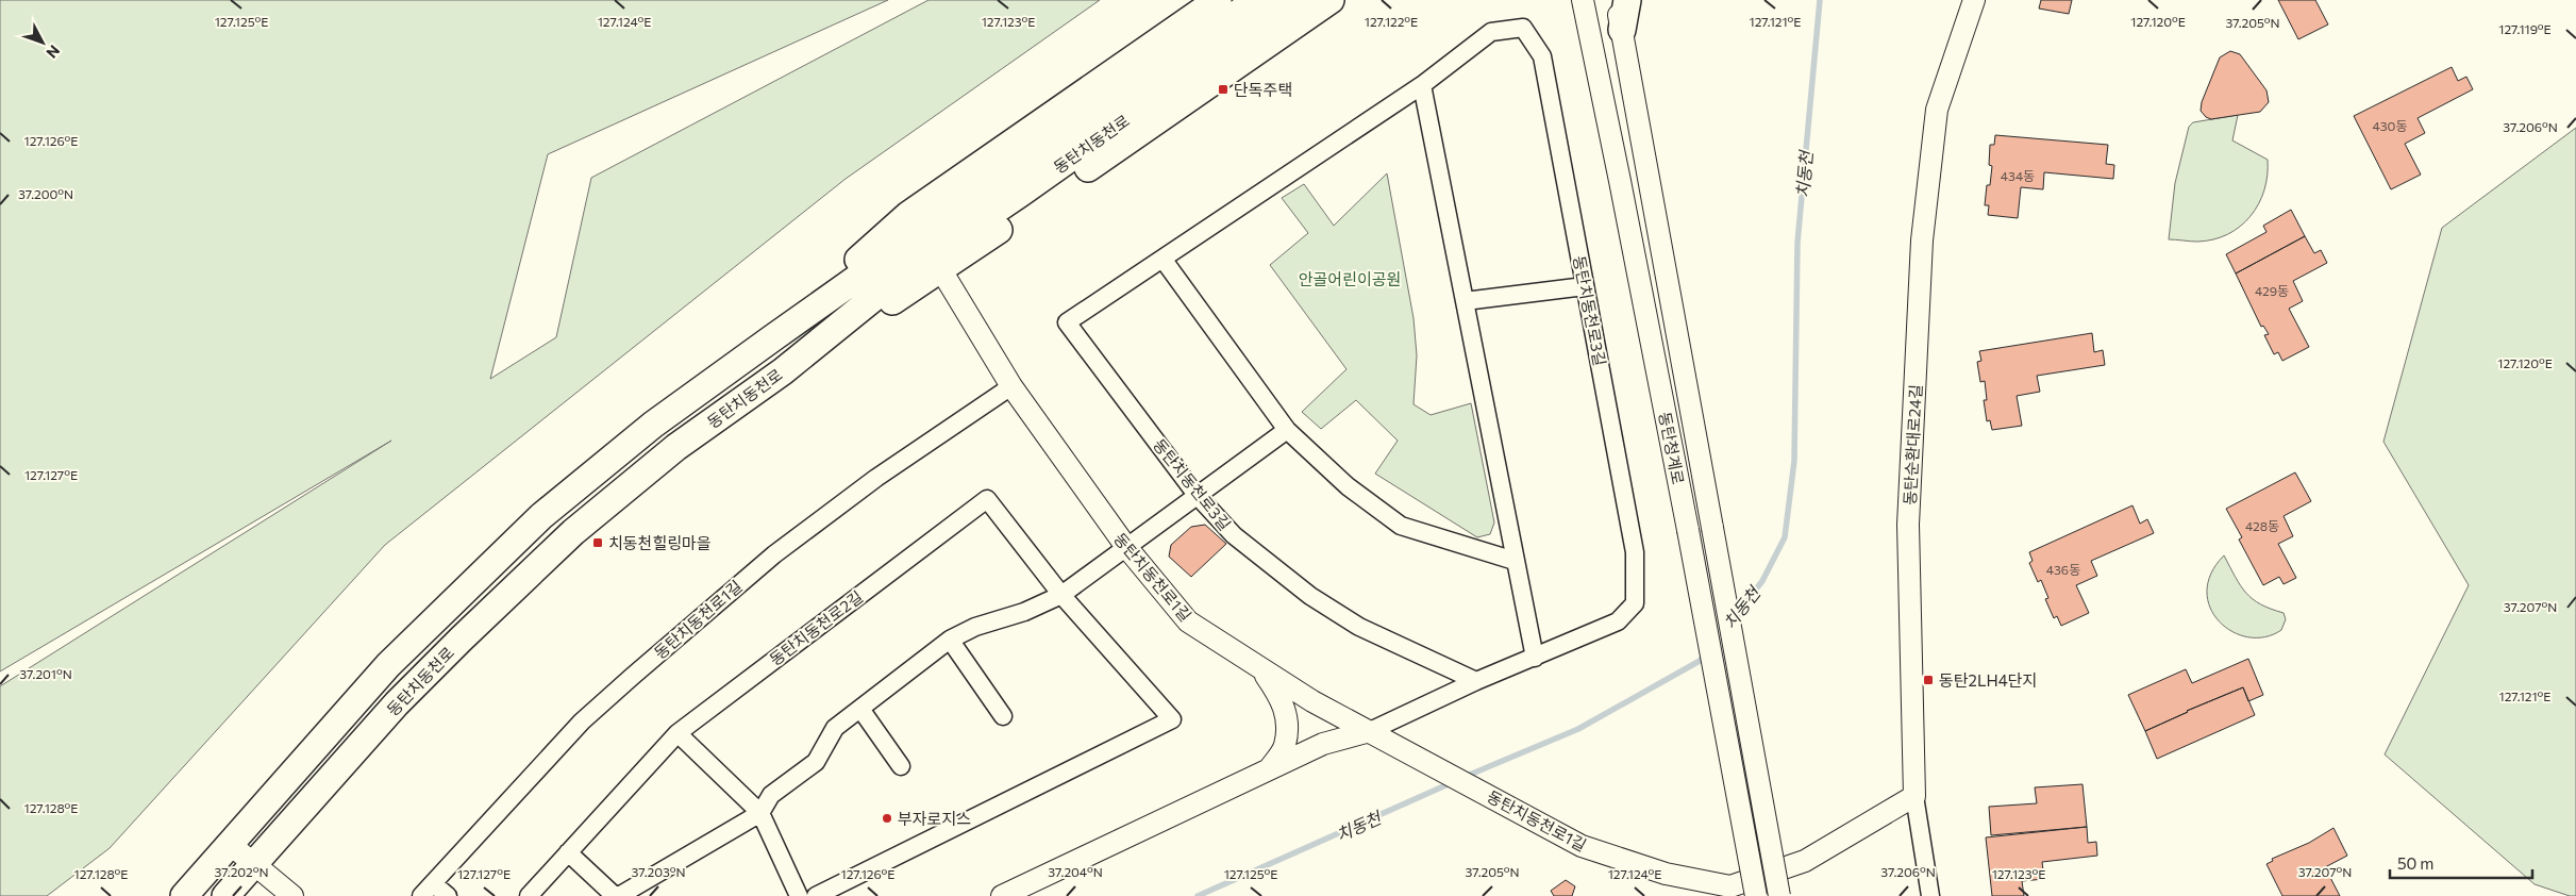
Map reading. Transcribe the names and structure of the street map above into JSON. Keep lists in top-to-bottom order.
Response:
{
  "streets": {
    "main road": ["동탄치동천로"],
    "street": [
      "동탄치동천로3길",
      "동탄순환대로24길",
      "동탄청계로",
      "동탄치동천로1길",
      "동탄치동천로2길"
    ]
  },
  "crossings": [
    ["동탄치동천로3길", "동탄치동천로1길"],
    ["동탄순환대로24길", "동탄치동천로1길"]
  ],
  "water": ["치동천"],
  "parks": ["안골어린이공원"],
  "places": {
    "transit": ["단독주택", "치동천힐링마을", "동탄2LH4단지"],
    "other": ["부자로지스"]
  },
  "house_numbers": [
    "430동",
    "434동",
    "429동",
    "428동",
    "436동"
  ],
  "scale_bar": "50 m",
  "north": "bottom right",
  "coordinates": [
    "127.120°E",
    "127.125°E",
    "127.124°E",
    "127.123°E",
    "127.122°E",
    "127.121°E",
    "37.205°N",
    "127.119°E",
    "37.206°N",
    "127.126°E",
    "37.200°N",
    "127.127°E",
    "37.207°N",
    "37.201°N",
    "127.128°E",
    "37.202°N",
    "37.203°N",
    "37.204°N"
  ]
}
